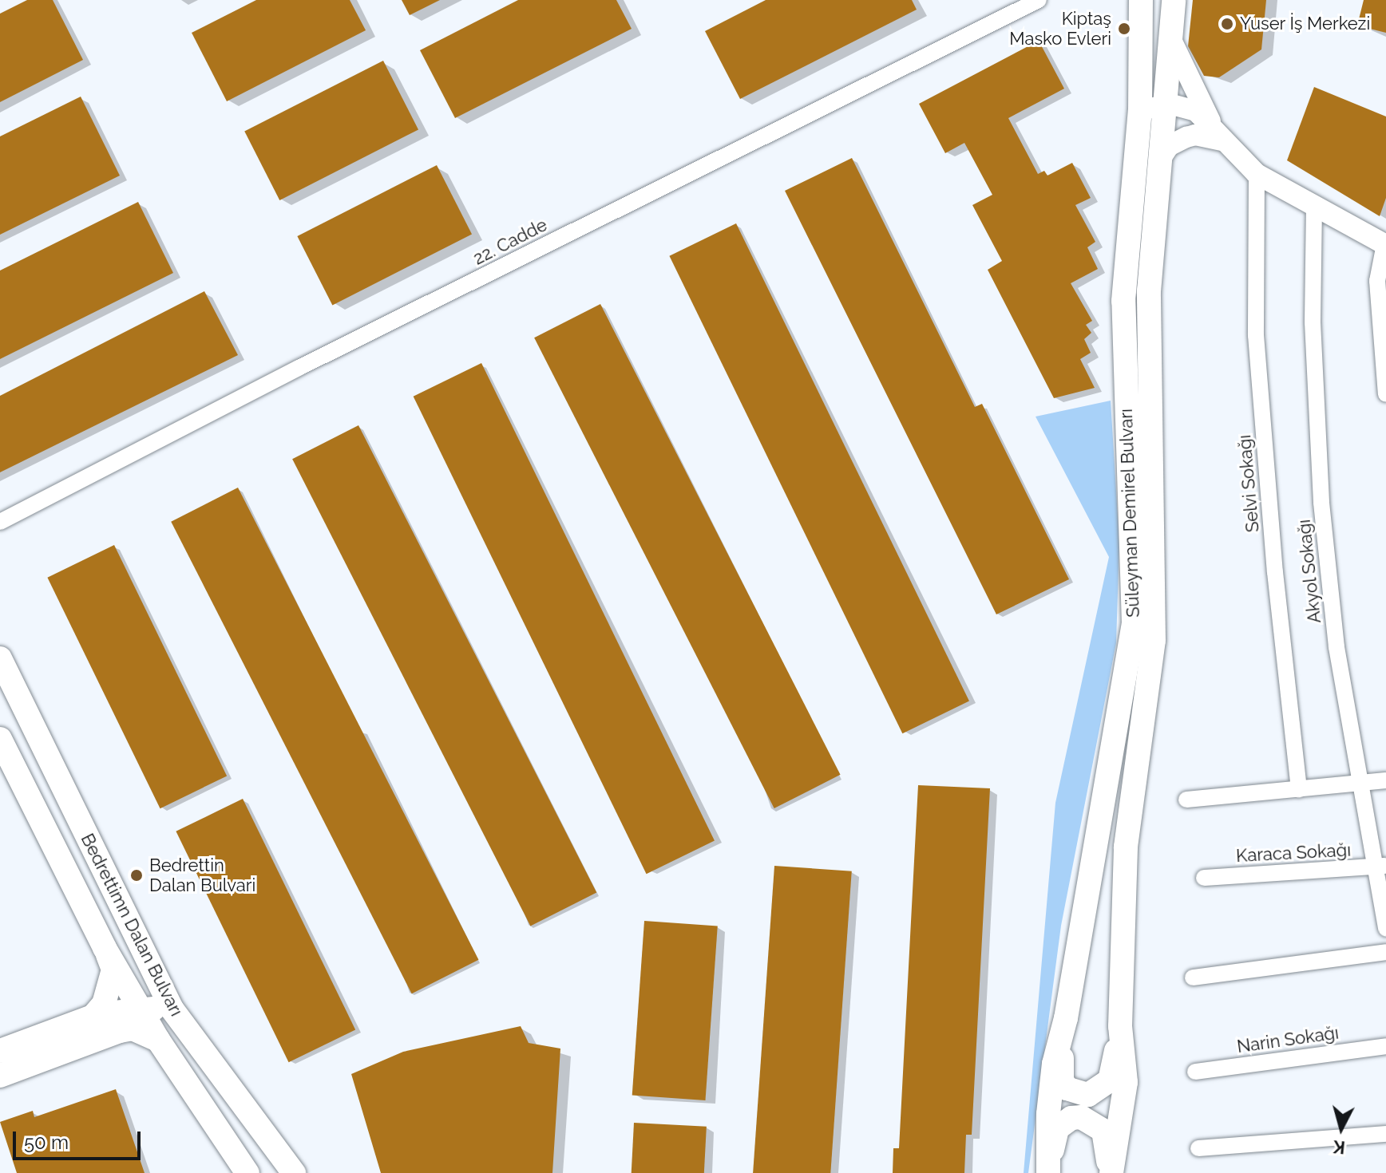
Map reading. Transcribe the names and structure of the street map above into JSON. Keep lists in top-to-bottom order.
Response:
{
  "streets": {
    "main road": ["Süleyman Demirel Bulvarı", "Bedrettimn Dalan Bulvarı"],
    "street": [
      "22. Cadde",
      "Selvi Sokağı",
      "Akyol Sokağı",
      "Karaca Sokağı",
      "Narin Sokağı"
    ]
  },
  "crossings": [
    ["Akyol Sokağı", "Karaca Sokağı"]
  ],
  "places": ["Yuser İş Merkezi", "Kiptaş Masko Evleri", "Bedrettin Dalan Bulvari"],
  "scale_bar": "50 m",
  "north": "bottom"
}
